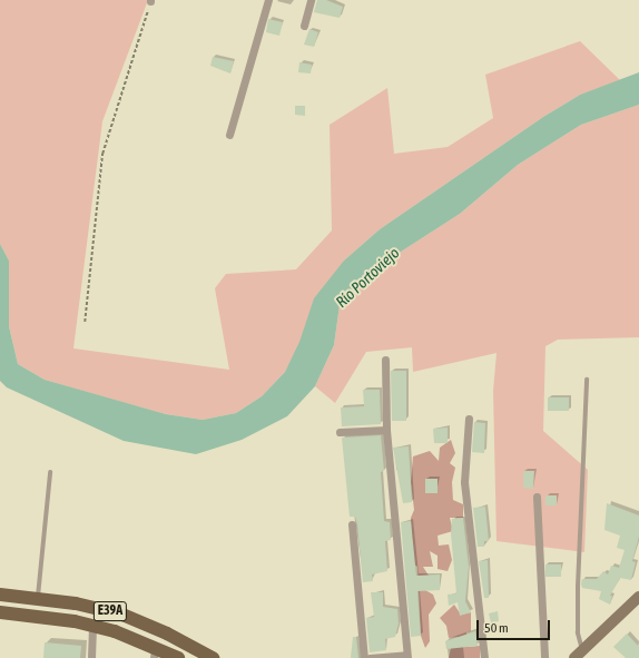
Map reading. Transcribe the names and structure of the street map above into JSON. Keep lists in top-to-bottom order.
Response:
{
  "streets": {
    "main road": ["E39A"]
  },
  "water": ["Río Portoviejo"],
  "scale_bar": "50 m"
}
